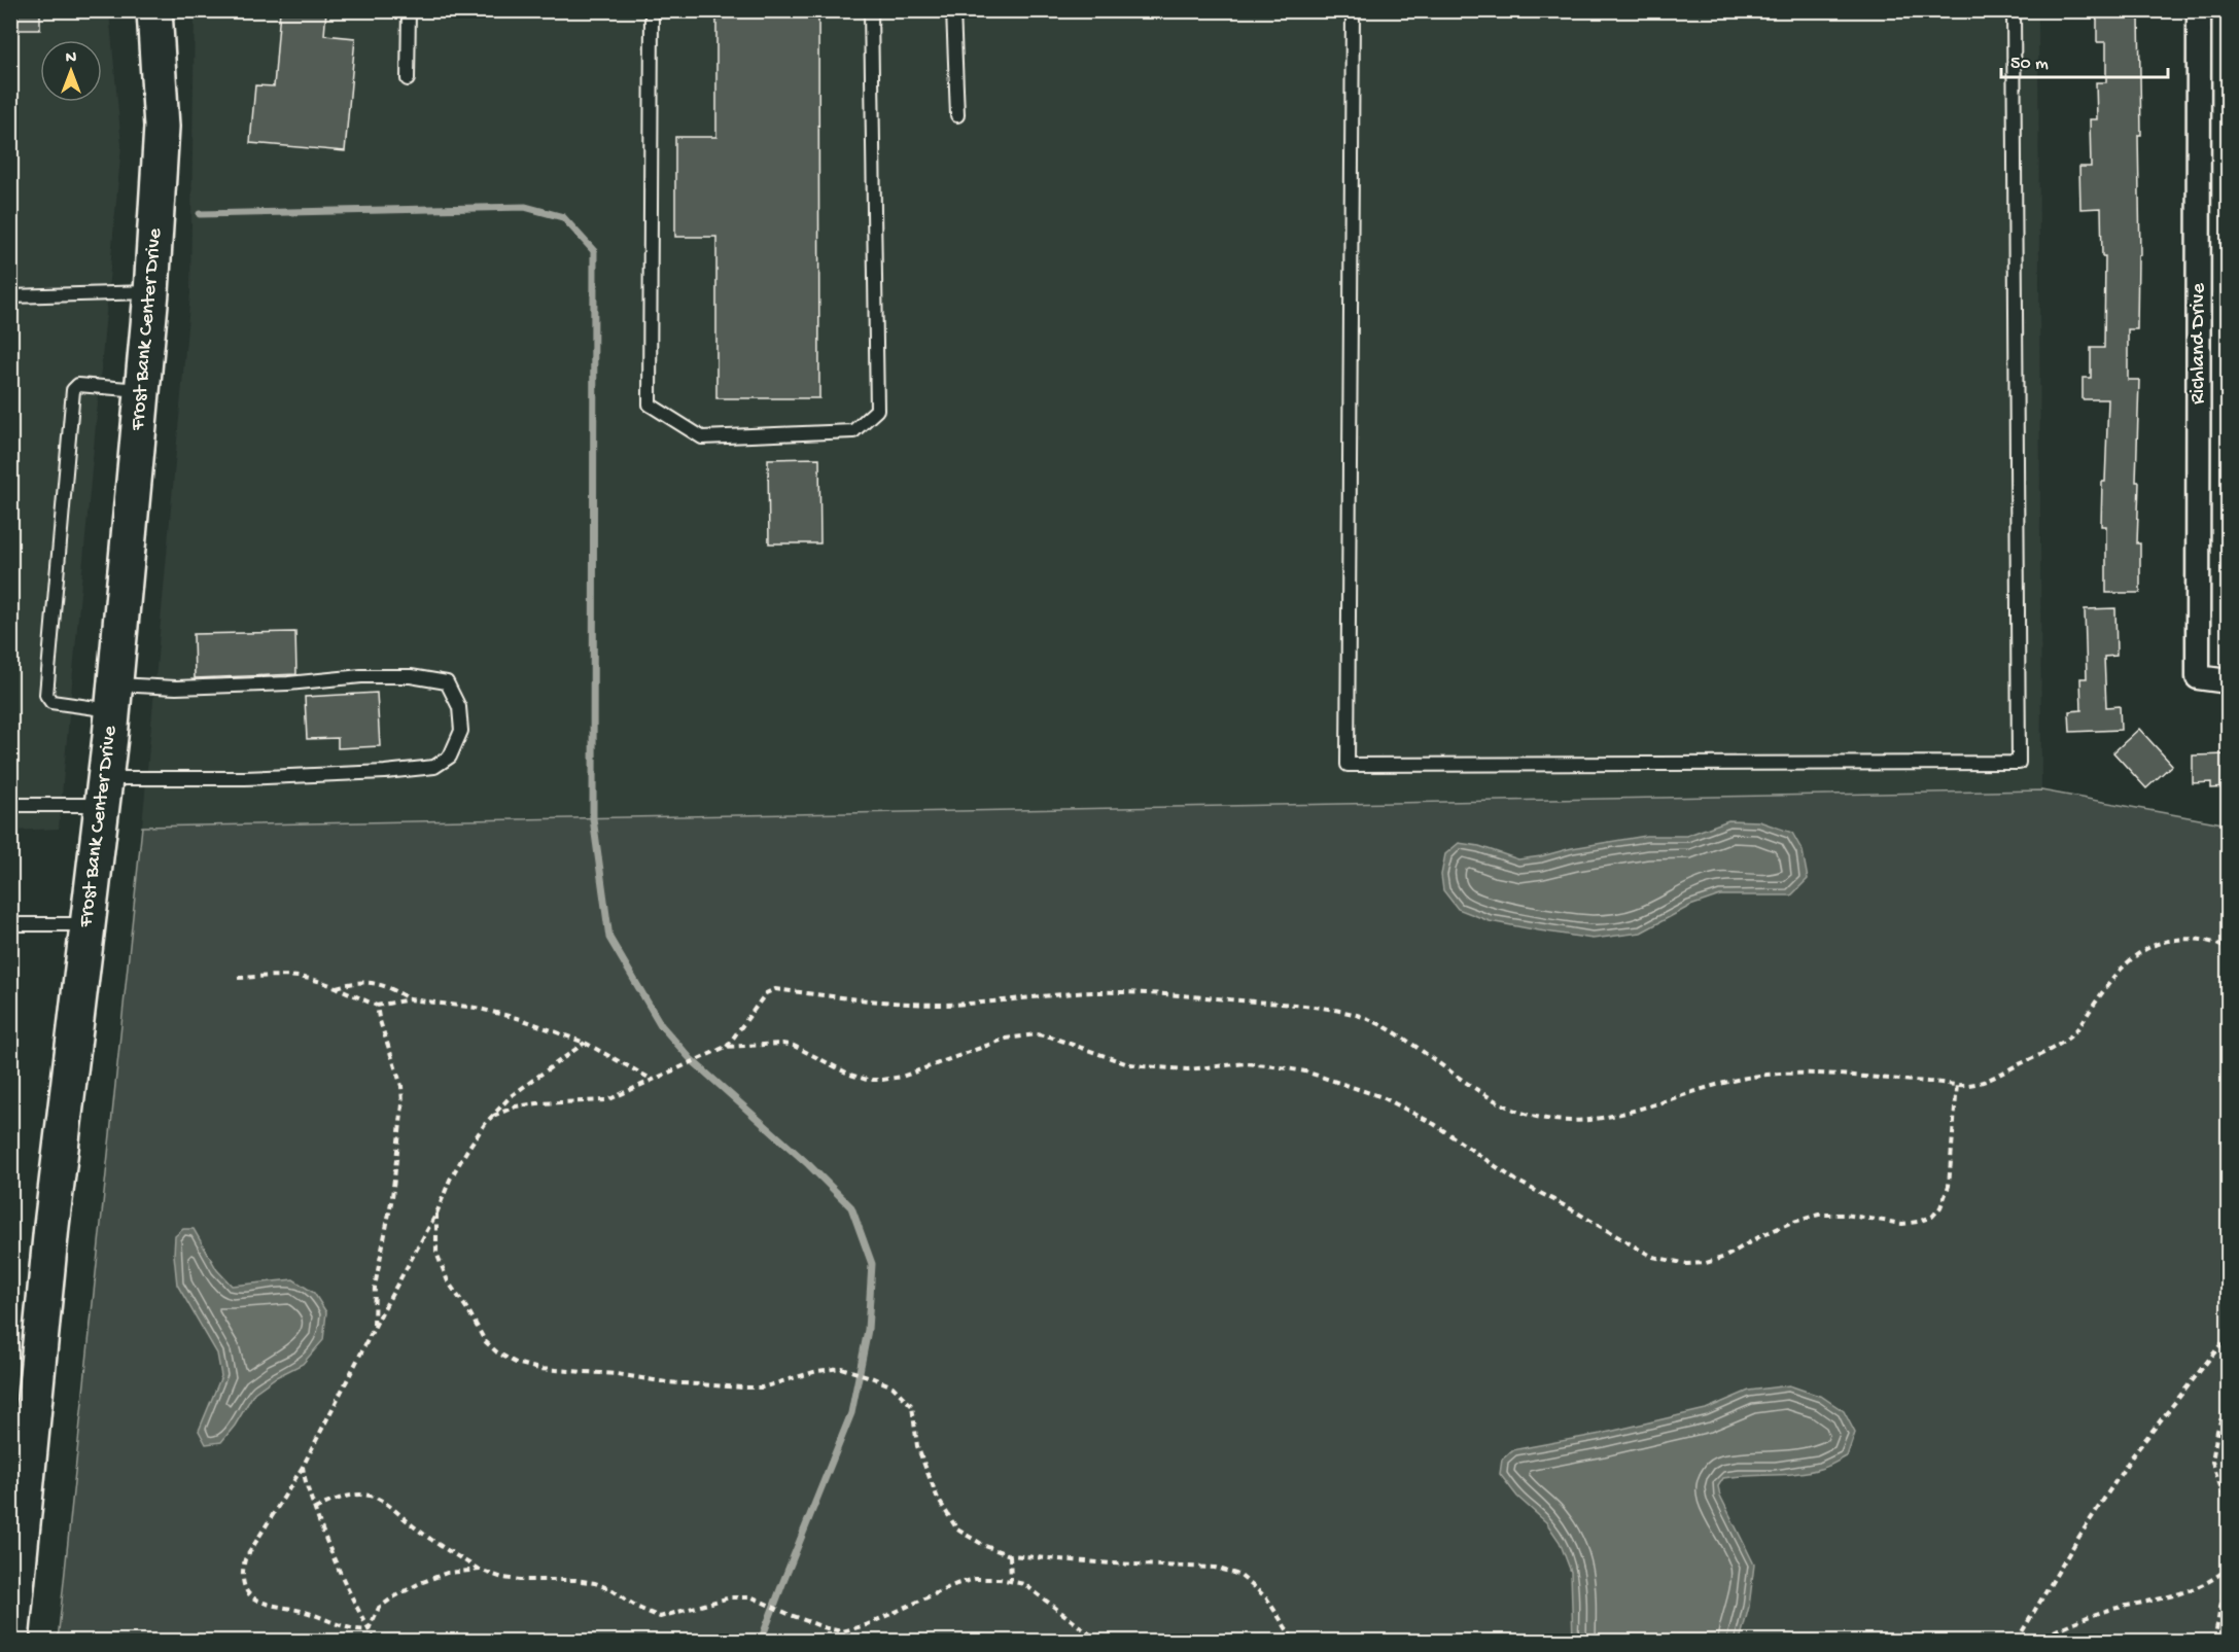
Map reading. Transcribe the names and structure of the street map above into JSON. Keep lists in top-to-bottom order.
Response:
{
  "streets": {
    "main road": ["Frost Bank Center Drive"],
    "street": ["Richland Drive"]
  },
  "scale_bar": "50 m",
  "north": "top"
}
